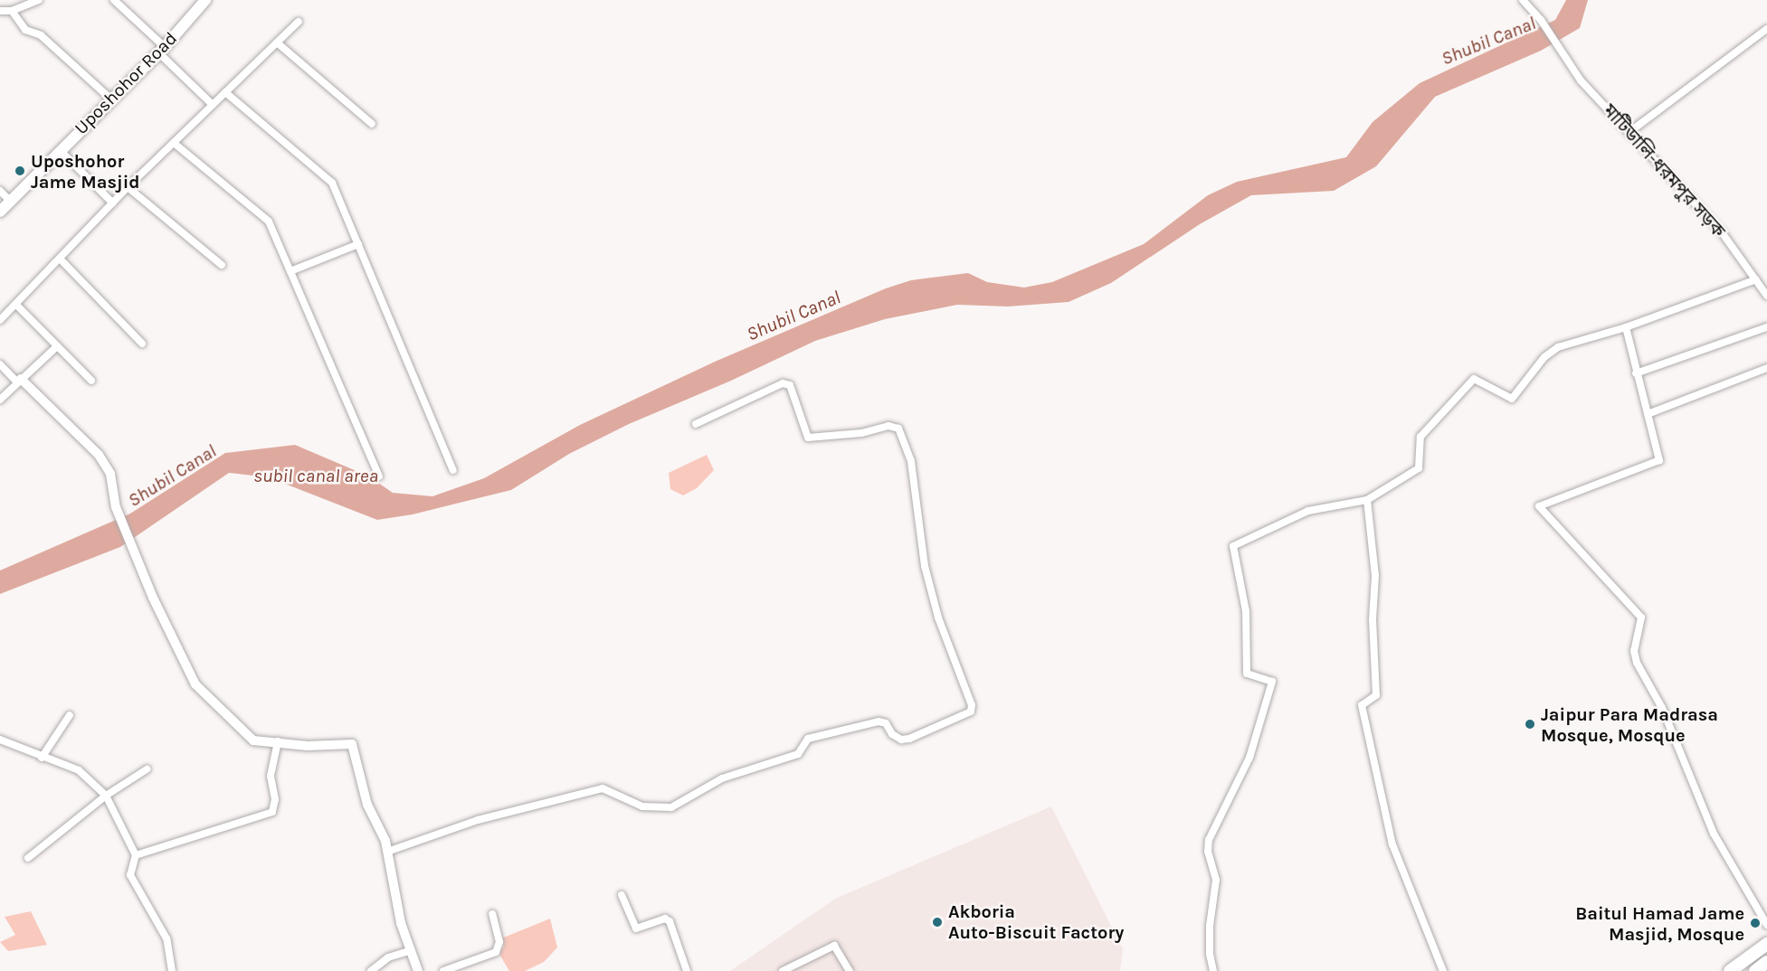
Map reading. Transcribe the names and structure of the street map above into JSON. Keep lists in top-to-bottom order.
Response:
{
  "streets": {
    "main road": ["Uposhohor Road"],
    "street": ["মাটিডালি-ধরমপুর সড়ক"]
  },
  "water": ["Shubil Canal", "subil canal area"],
  "places": [
    "Uposhohor Jame Masjid",
    "Jaipur Para Madrasa Mosque, Mosque",
    "Akboria Auto-Biscuit Factory",
    "Baitul Hamad Jame Masjid, Mosque"
  ]
}
